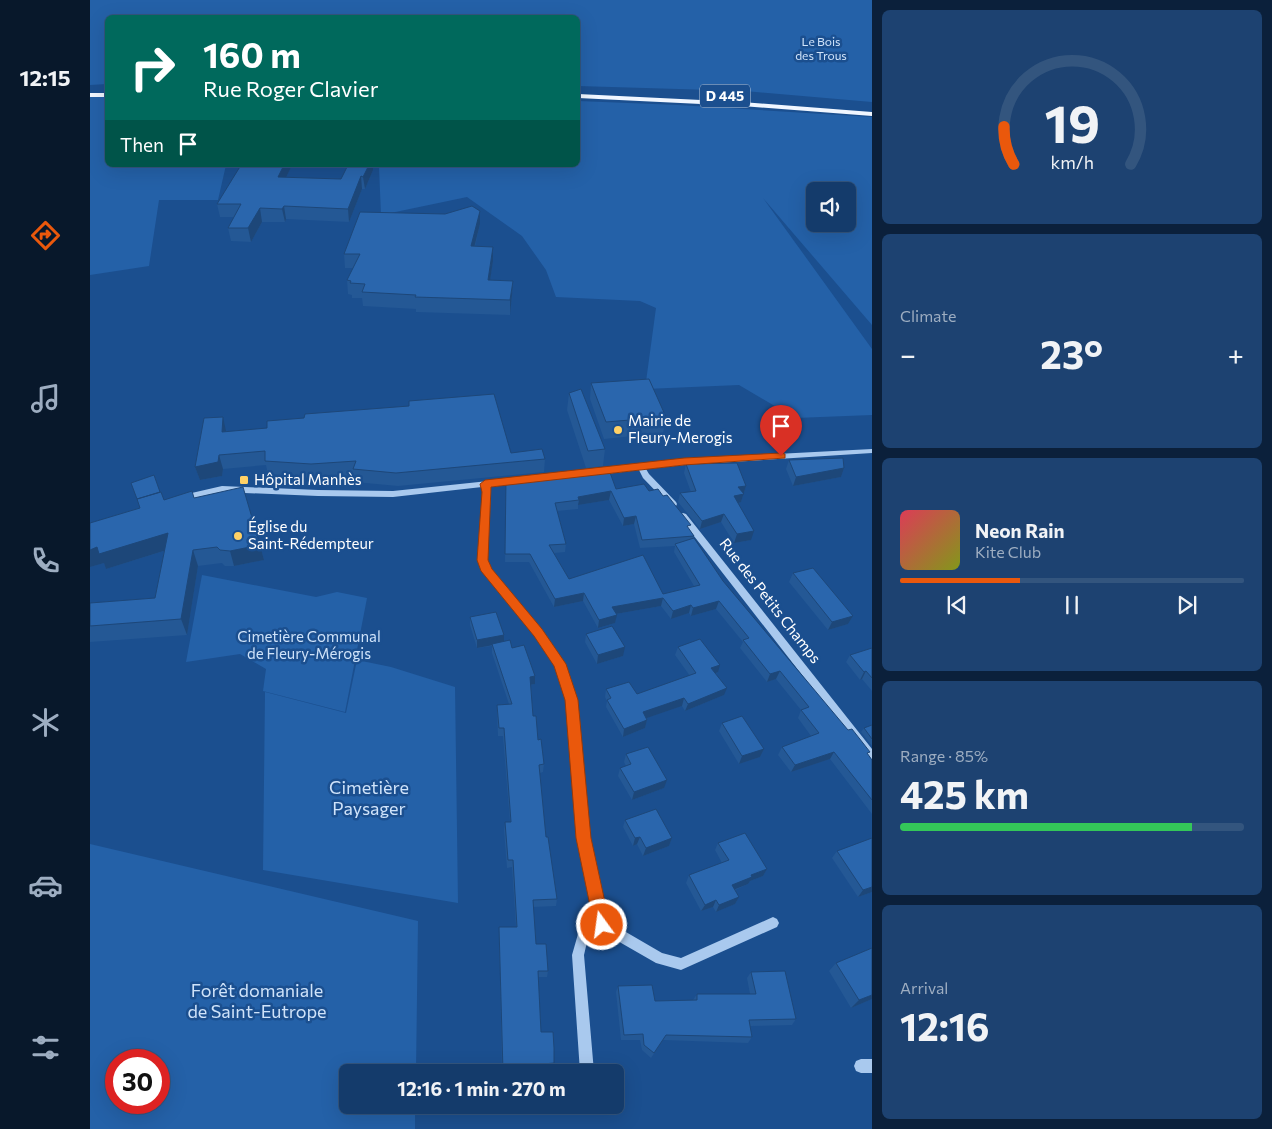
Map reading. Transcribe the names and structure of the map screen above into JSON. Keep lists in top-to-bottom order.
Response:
{
  "streets": {
    "main road": ["D 445"],
    "street": ["Rue des Petits Champs"]
  },
  "parks": [
    "Le Bois des Trous",
    "Cimetière Communal de Fleury-Mérogis",
    "Cimetière Paysager",
    "Forêt domaniale de Saint-Eutrope"
  ],
  "places": {
    "other": ["Mairie de Fleury-Merogis", "Église du Saint-Rédempteur"],
    "transit": ["Hôpital Manhès"]
  },
  "page": {
    "tabs": "12:15",
    "turn": ["160 m", "Rue Roger Clavier"],
    "then": "Then",
    "tile": [
      "Climate",
      ["Range · 85%", "425 km"],
      ["Arrival", "12:16"]
    ],
    "heat": ["−", "23°", "+"],
    "song": ["Neon Rain", "Kite Club"],
    "limit": "30",
    "trip": "12:16 · 1 min · 270 m",
    "gauge": ["19", "km/h"]
  }
}
